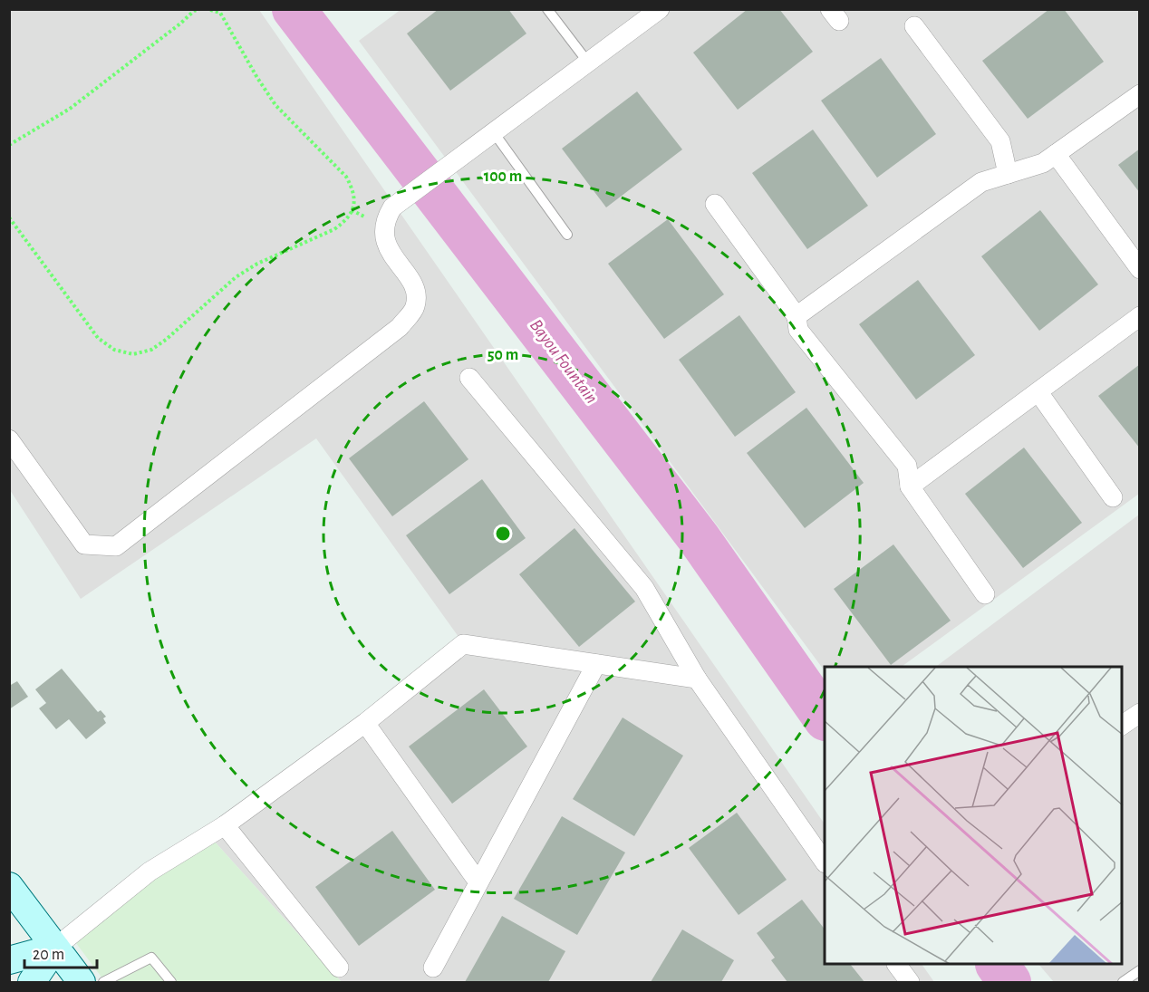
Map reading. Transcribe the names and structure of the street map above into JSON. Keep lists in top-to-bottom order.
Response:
{
  "water": ["Bayou Fountain"],
  "scale_bar": "20 m",
  "rings": ["100 m", "50 m"]
}
